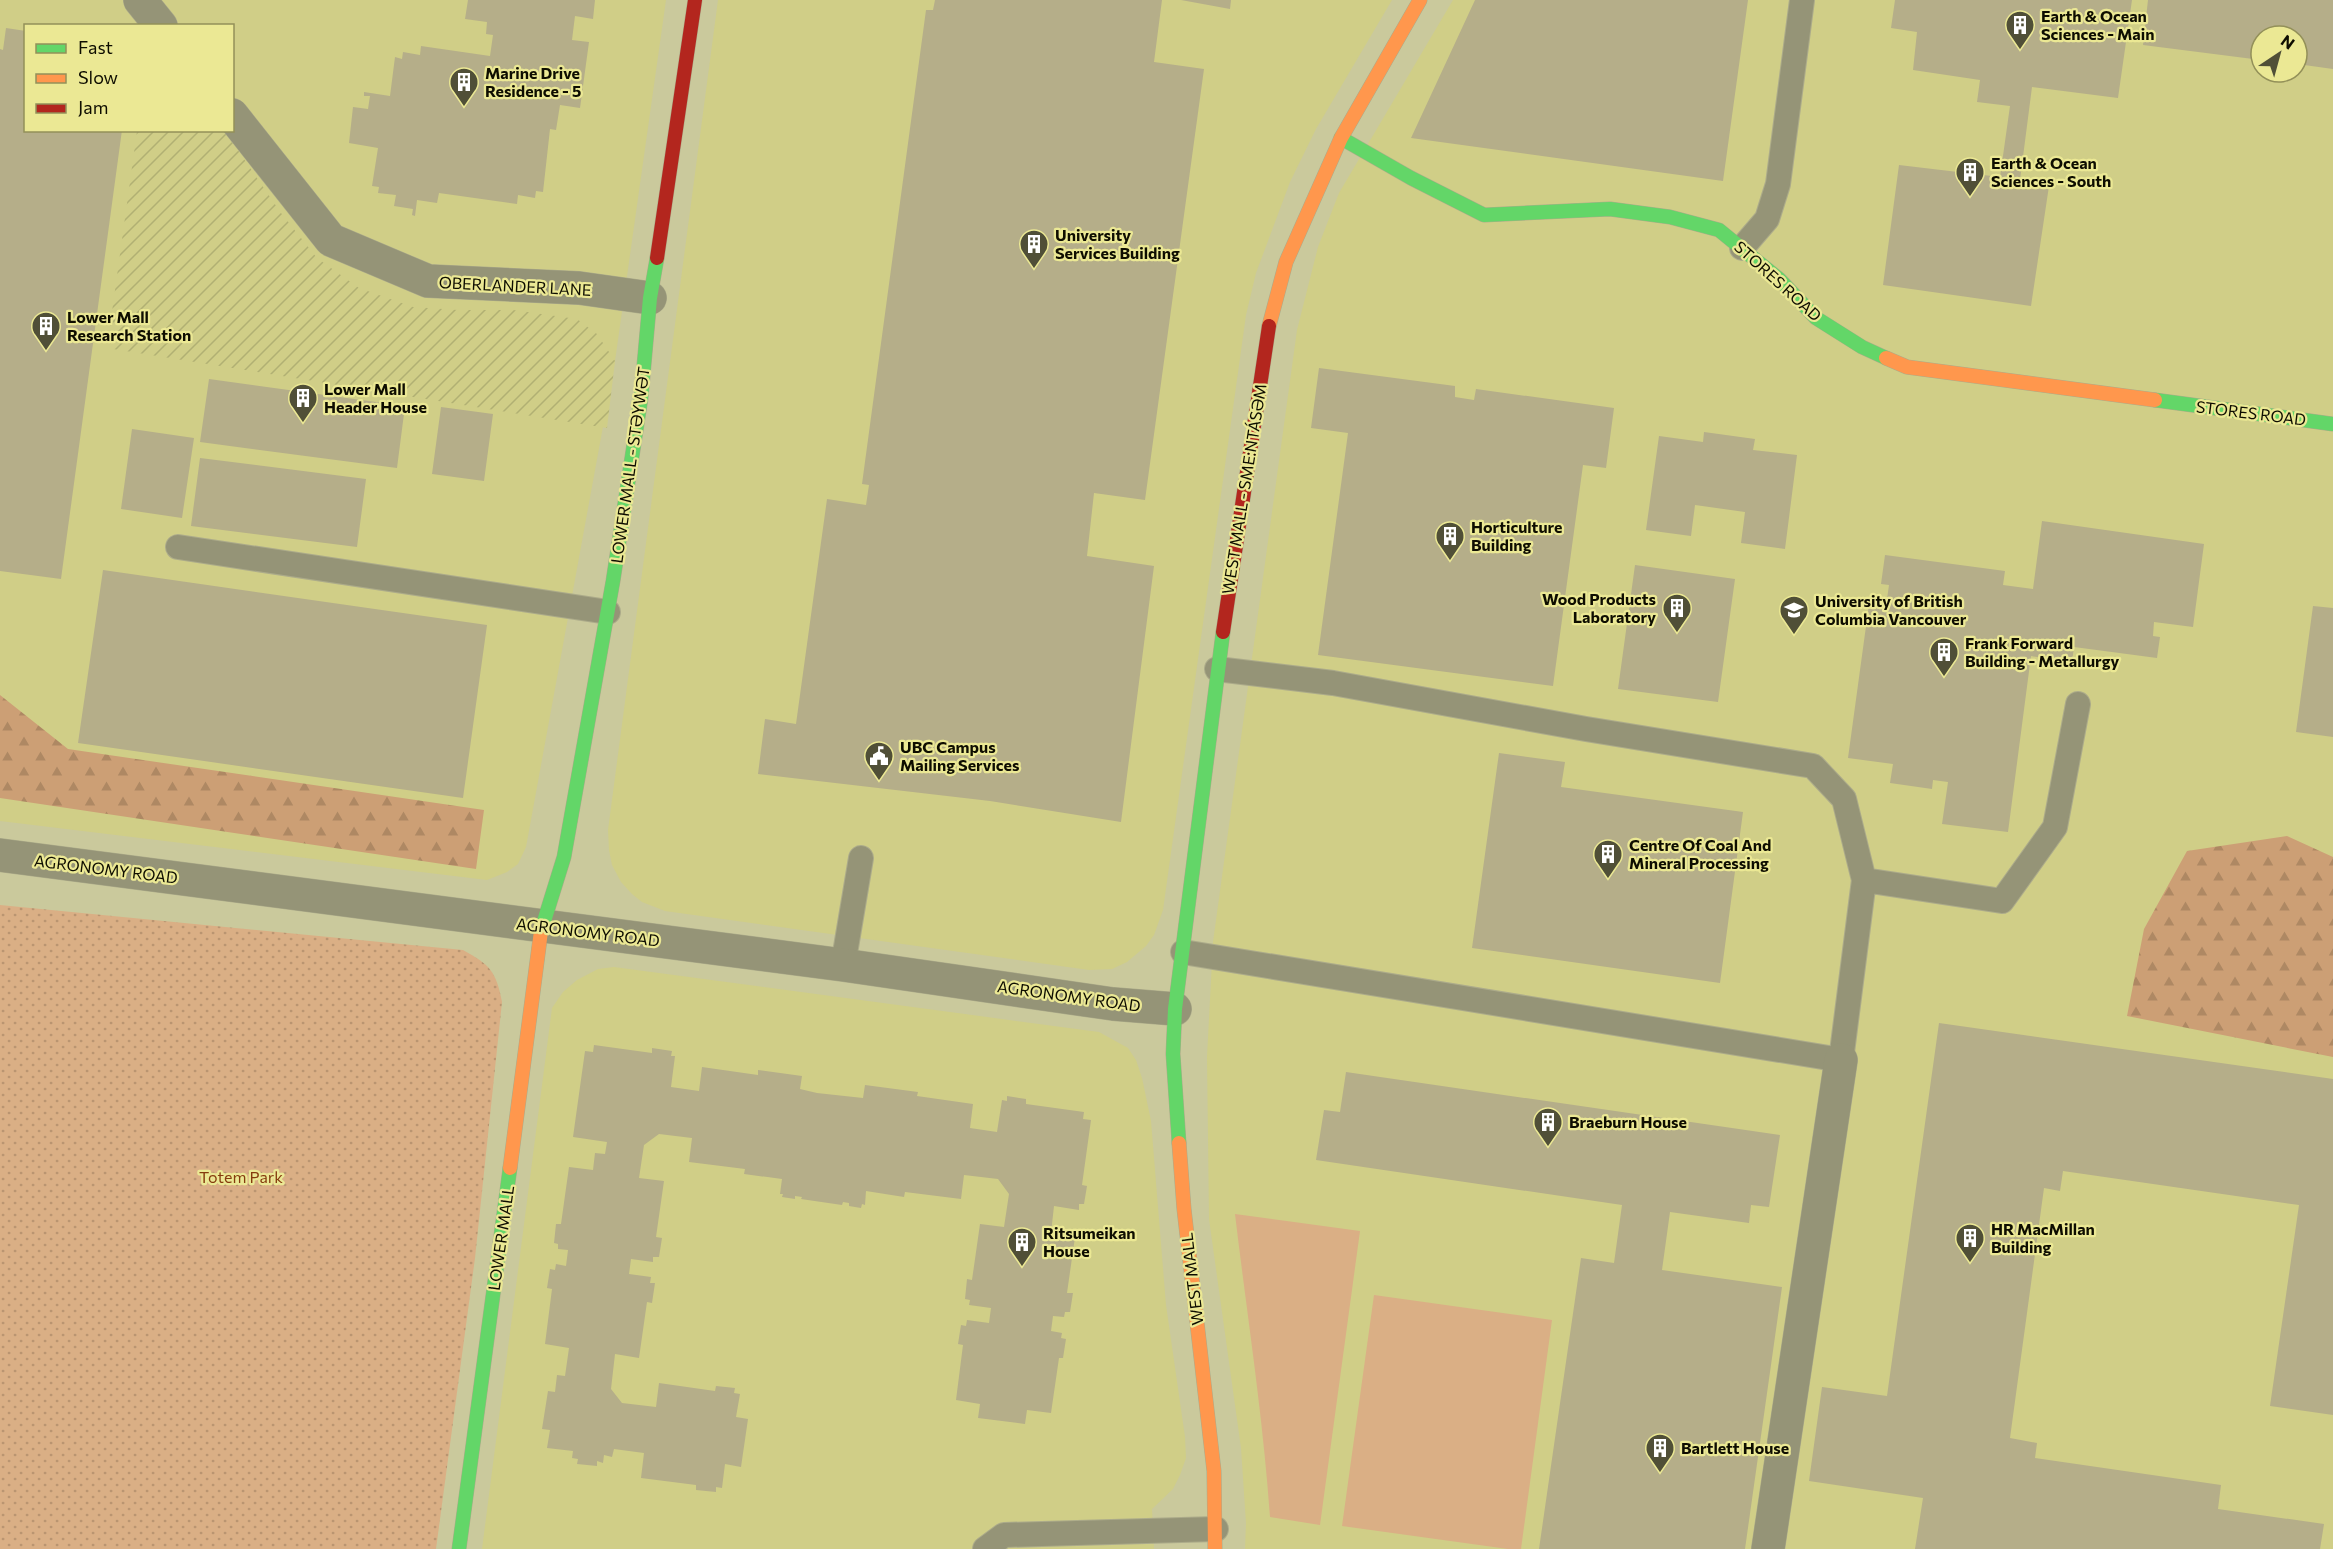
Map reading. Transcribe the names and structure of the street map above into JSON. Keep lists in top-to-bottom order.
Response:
{
  "streets": {
    "street": [
      "STORES ROAD",
      "OBERLANDER LANE",
      "LOWER MALL - STƏYWƏT",
      "WEST MALL - SME:NTÁSƏM",
      "AGRONOMY ROAD",
      "LOWER MALL",
      "WEST MALL"
    ]
  },
  "crossings": [
    ["STORES ROAD", "WEST MALL - SME:NTÁSƏM"],
    ["OBERLANDER LANE", "LOWER MALL - STƏYWƏT"],
    ["LOWER MALL - STƏYWƏT", "AGRONOMY ROAD"],
    ["LOWER MALL - STƏYWƏT", "LOWER MALL"],
    ["WEST MALL - SME:NTÁSƏM", "AGRONOMY ROAD"],
    ["WEST MALL - SME:NTÁSƏM", "WEST MALL"],
    ["AGRONOMY ROAD", "LOWER MALL"],
    ["AGRONOMY ROAD", "WEST MALL"]
  ],
  "parks": ["Totem Park"],
  "places": {
    "building": [
      "Earth & Ocean Sciences - Main",
      "Marine Drive Residence - 5",
      "Earth & Ocean Sciences - South",
      "University Services Building",
      "Lower Mall Research Station",
      "Lower Mall Header House",
      "Horticulture Building",
      "Wood Products Laboratory",
      "Frank Forward Building - Metallurgy",
      "Centre Of Coal And Mineral Processing",
      "Braeburn House",
      "HR MacMillan Building",
      "Ritsumeikan House",
      "Bartlett House"
    ],
    "school or university": ["University of British Columbia Vancouver"],
    "public building": ["UBC Campus Mailing Services"]
  },
  "legend": ["Fast", "Slow", "Jam"],
  "north": "top right"
}
